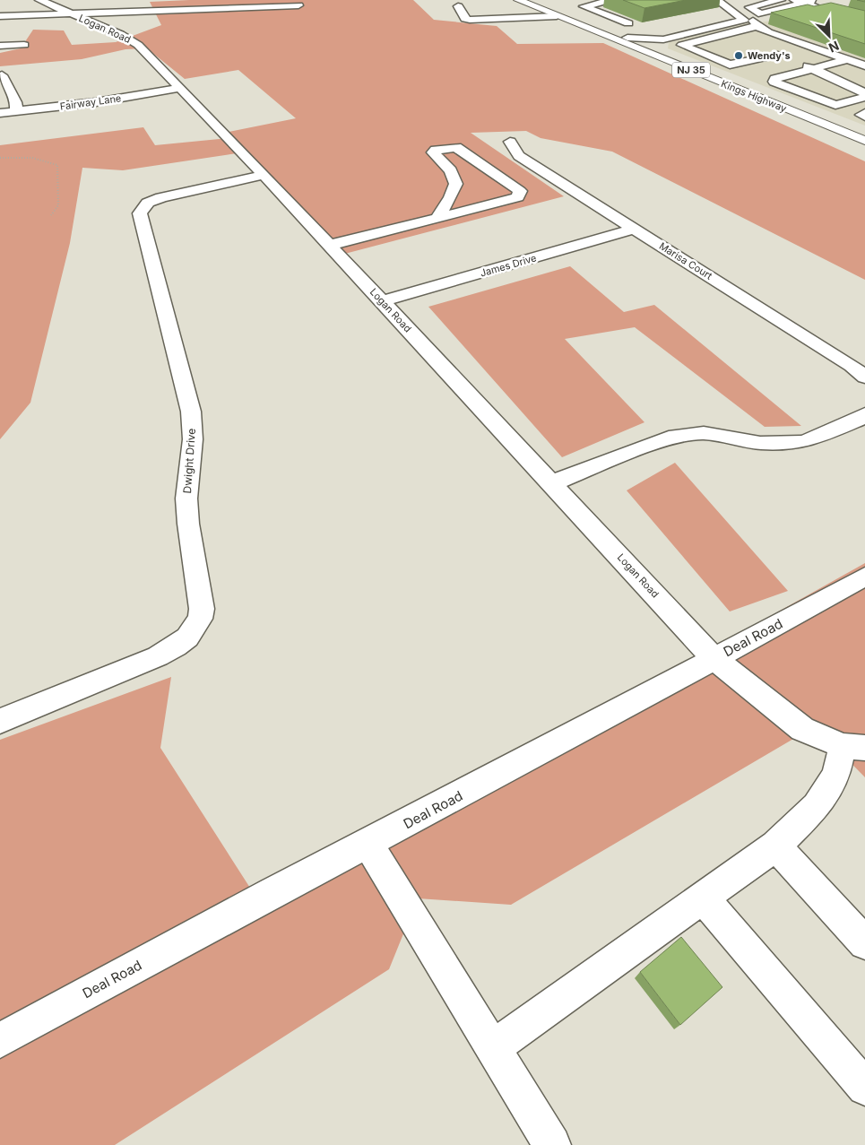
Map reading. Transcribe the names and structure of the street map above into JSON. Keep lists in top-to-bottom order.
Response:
{
  "streets": {
    "main road": ["NJ 35", "Kings Highway"],
    "street": [
      "Logan Road",
      "Fairway Lane",
      "Marisa Court",
      "James Drive",
      "Dwight Drive",
      "Deal Road"
    ]
  },
  "crossings": [
    ["Logan Road", "Fairway Lane"],
    ["Logan Road", "James Drive"],
    ["Logan Road", "Dwight Drive"],
    ["Logan Road", "Deal Road"],
    ["Marisa Court", "James Drive"]
  ],
  "places": ["Wendy's"],
  "north": "bottom right"
}
